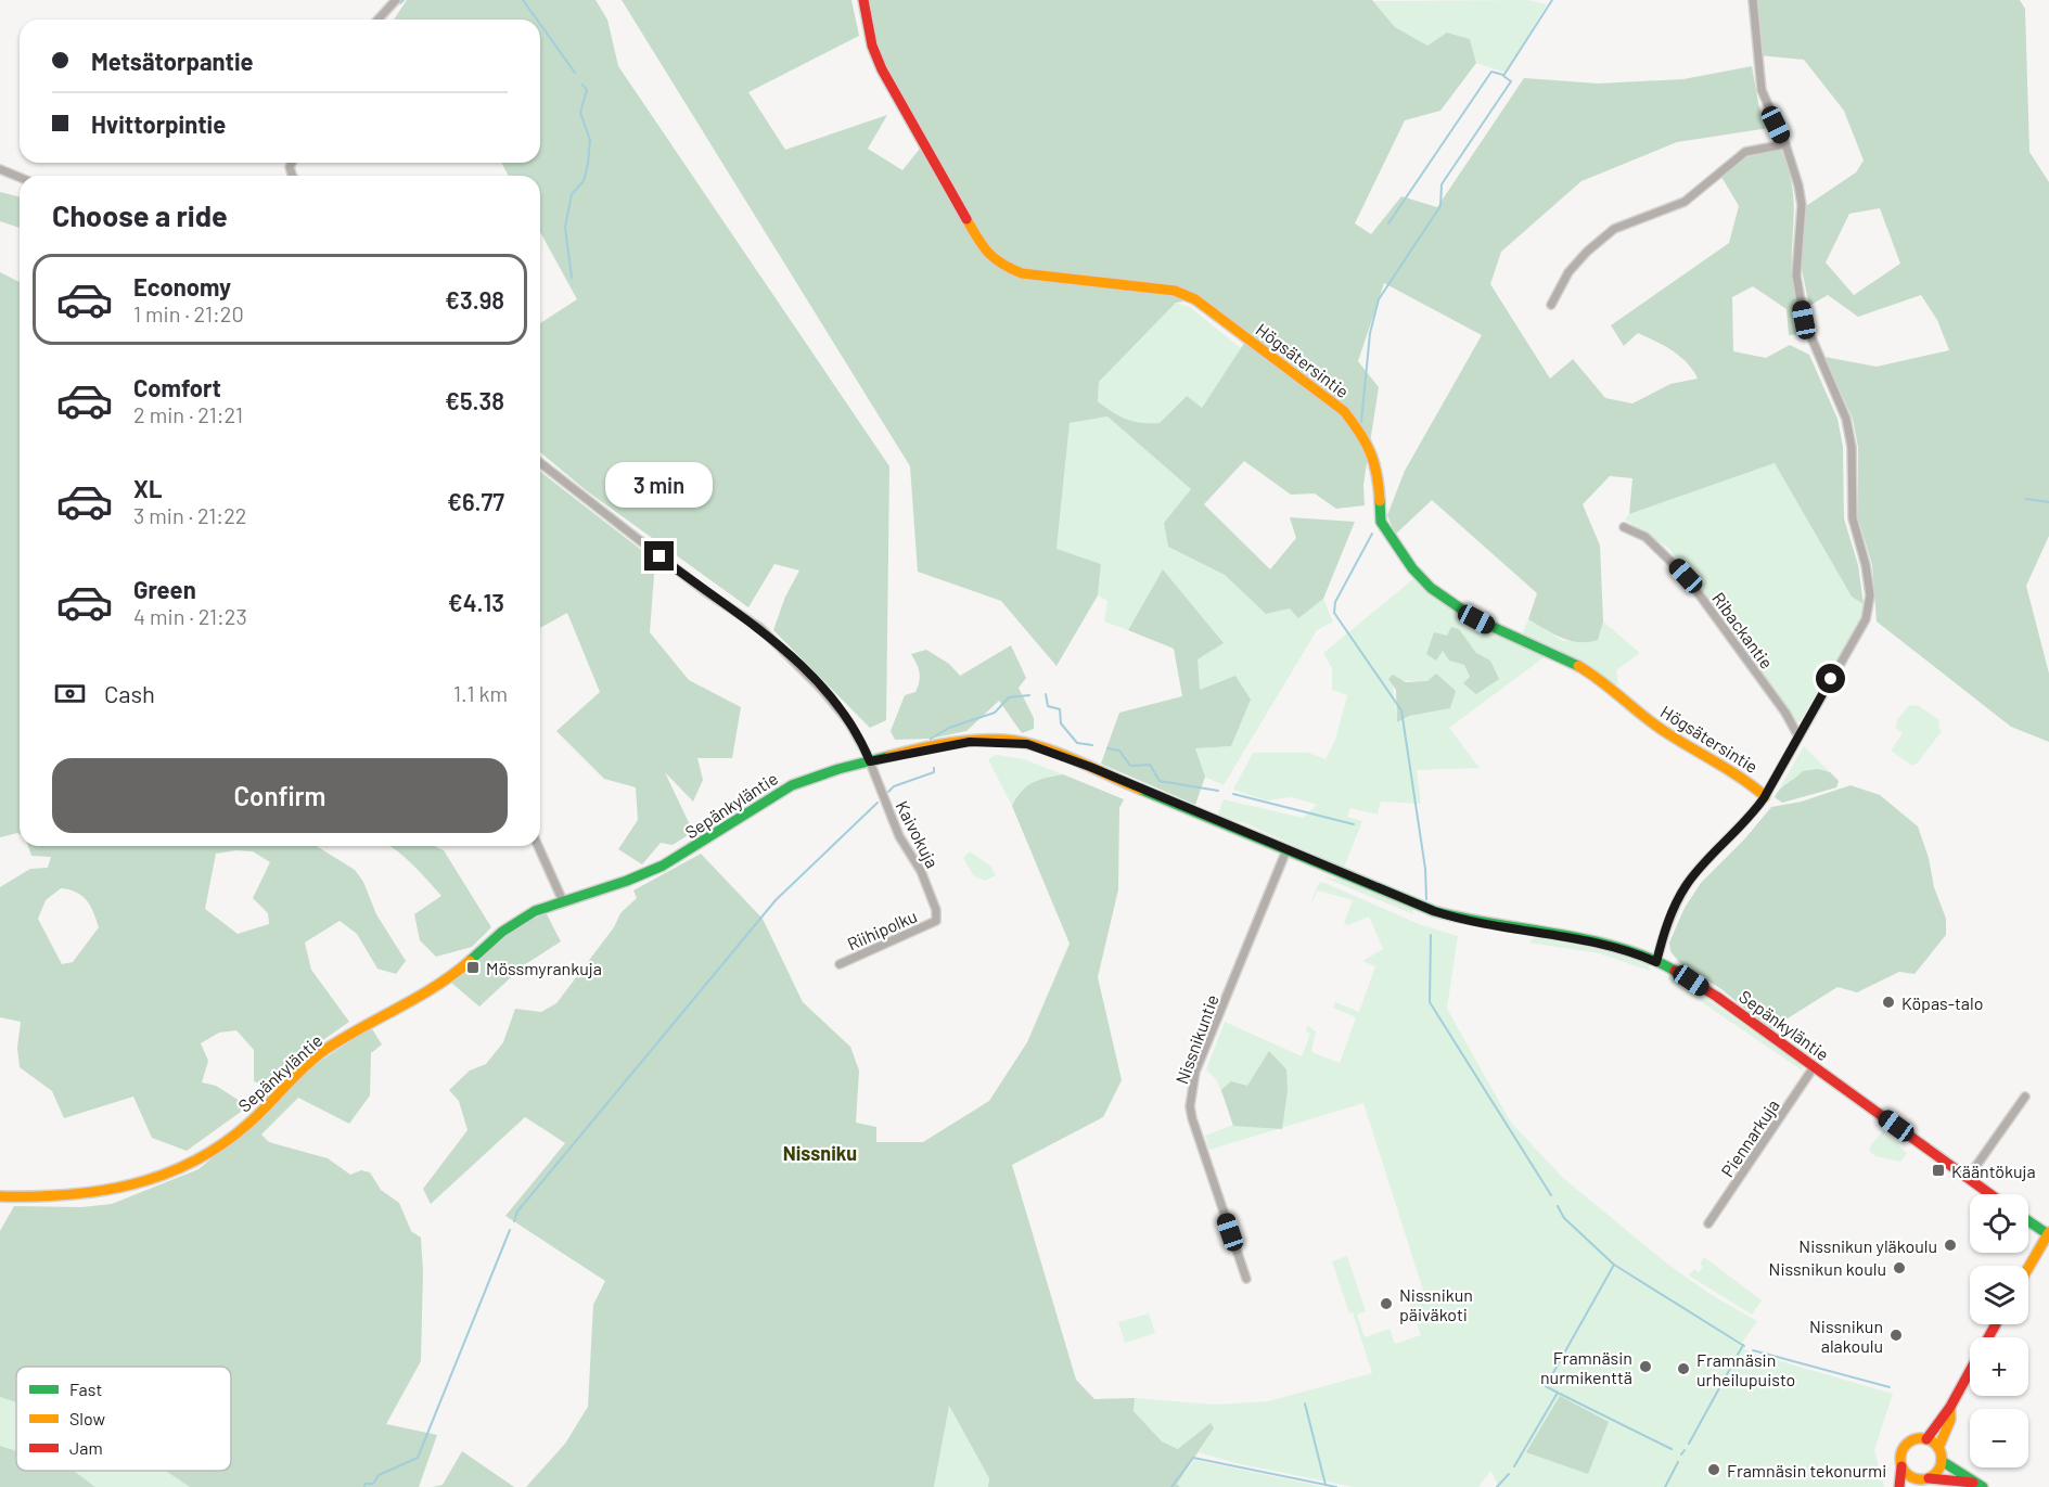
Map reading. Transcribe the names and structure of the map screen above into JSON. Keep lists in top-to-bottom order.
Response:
{
  "streets": {
    "street": [
      "Högsätersintie",
      "Ribackantie",
      "Sepänkyläntie",
      "Kaivokuja",
      "Riihipolku",
      "Nissnikuntie",
      "Piennarkuja"
    ]
  },
  "crossings": [
    ["Sepänkyläntie", "Kaivokuja"],
    ["Sepänkyläntie", "Nissnikuntie"],
    ["Sepänkyläntie", "Piennarkuja"],
    ["Kaivokuja", "Riihipolku"]
  ],
  "districts": ["Nissniku"],
  "places": {
    "transit": ["Mössmyrankuja", "Kääntökuja"],
    "other": [
      "Köpas-talo",
      "Nissnikun yläkoulu",
      "Nissnikun koulu",
      "Nissnikun päiväkoti",
      "Nissnikun alakoulu",
      "Framnäsin nurmikenttä",
      "Framnäsin urheilupuisto",
      "Framnäsin tekonurmi"
    ]
  },
  "legend": ["Fast", "Slow", "Jam"],
  "page": {
    "banner": ["Metsätorpantie", "Hvittorpintie"],
    "heading": "Choose a ride",
    "list": [
      {
        "name": "Economy",
        "note": "1 min · 21:20",
        "value": "€3.98"
      },
      {
        "name": "Comfort",
        "note": "2 min · 21:21",
        "value": "€5.38"
      },
      {
        "name": "XL",
        "note": "3 min · 21:22",
        "value": "€6.77"
      },
      {
        "name": "Green",
        "note": "4 min · 21:23",
        "value": "€4.13"
      }
    ],
    "bubble": "3 min",
    "pay": ["Cash", "1.1 km"],
    "buttons": "Confirm",
    "map_buttons": ["+", "−"]
  }
}
